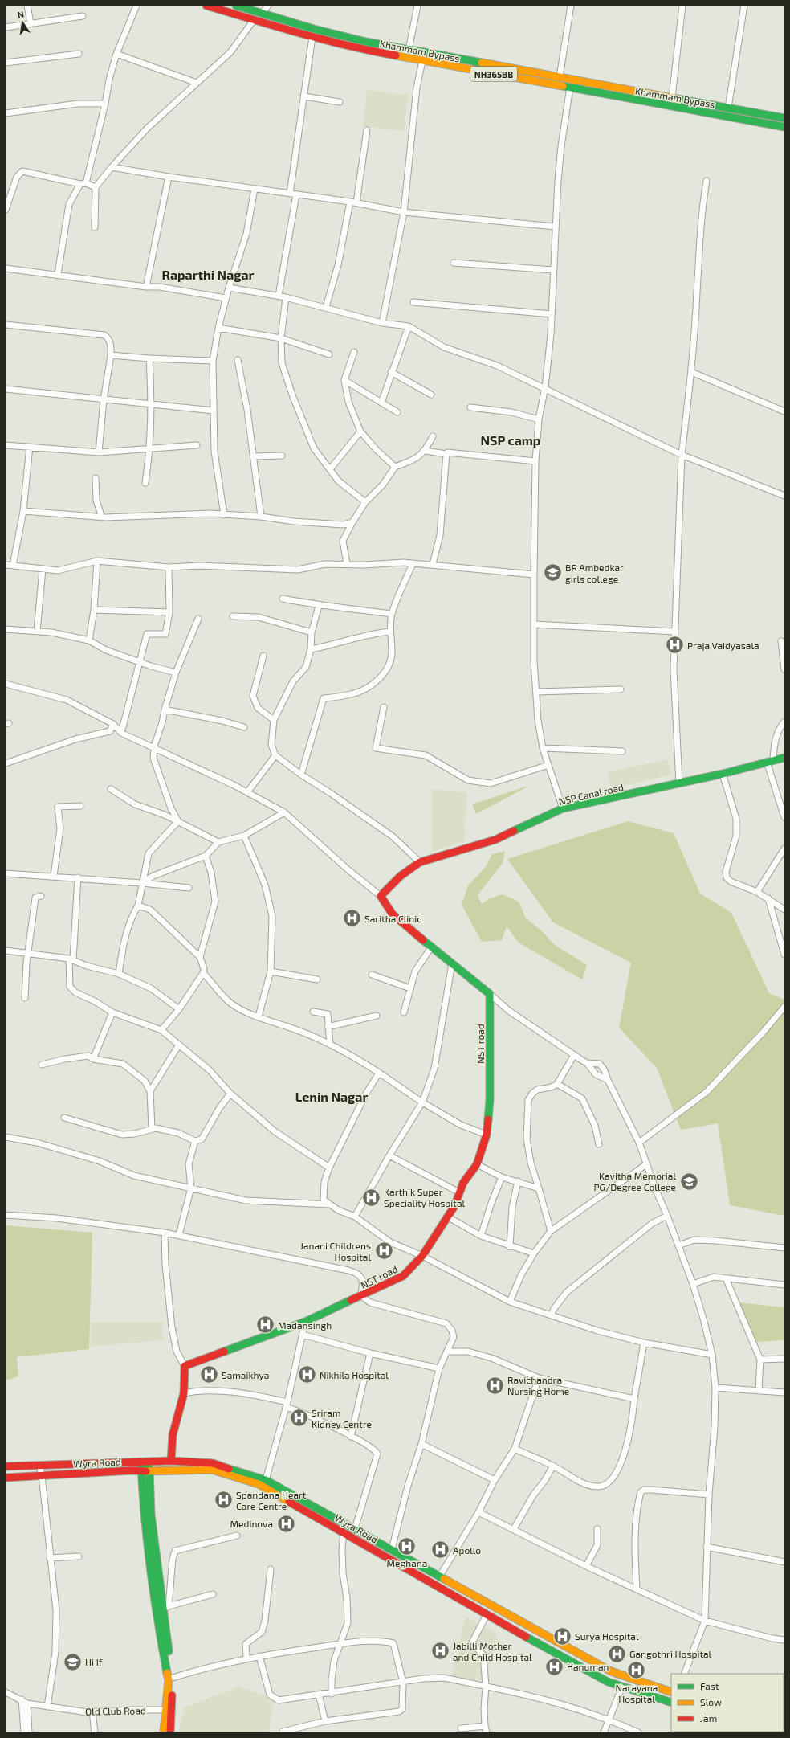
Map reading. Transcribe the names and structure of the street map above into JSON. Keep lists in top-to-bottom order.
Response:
{
  "streets": {
    "main road": [
      "Khammam Bypass",
      "NH365BB",
      "NSP Canal road",
      "NST road",
      "Wyra Road"
    ],
    "street": ["Old Club Road"]
  },
  "districts": ["Raparthi Nagar", "NSP camp", "Lenin Nagar"],
  "places": {
    "school or university": ["BR Ambedkar girls college", "Kavitha Memorial PG/Degree College", "Hi If"],
    "hospital": [
      "Praja Vaidyasala",
      "Saritha Clinic",
      "Karthik Super Speciality Hospital",
      "Janani Childrens Hospital",
      "Madansingh",
      "Samaikhya",
      "Nikhila Hospital",
      "Ravichandra Nursing Home",
      "Sriram Kidney Centre",
      "Spandana Heart Care Centre",
      "Medinova",
      "Meghana",
      "Apollo",
      "Surya Hospital",
      "Jabilli Mother and Child Hospital",
      "Gangothri Hospital",
      "Hanuman",
      "Narayana Hospital"
    ]
  },
  "legend": ["Fast", "Slow", "Jam"],
  "north": "top"
}
